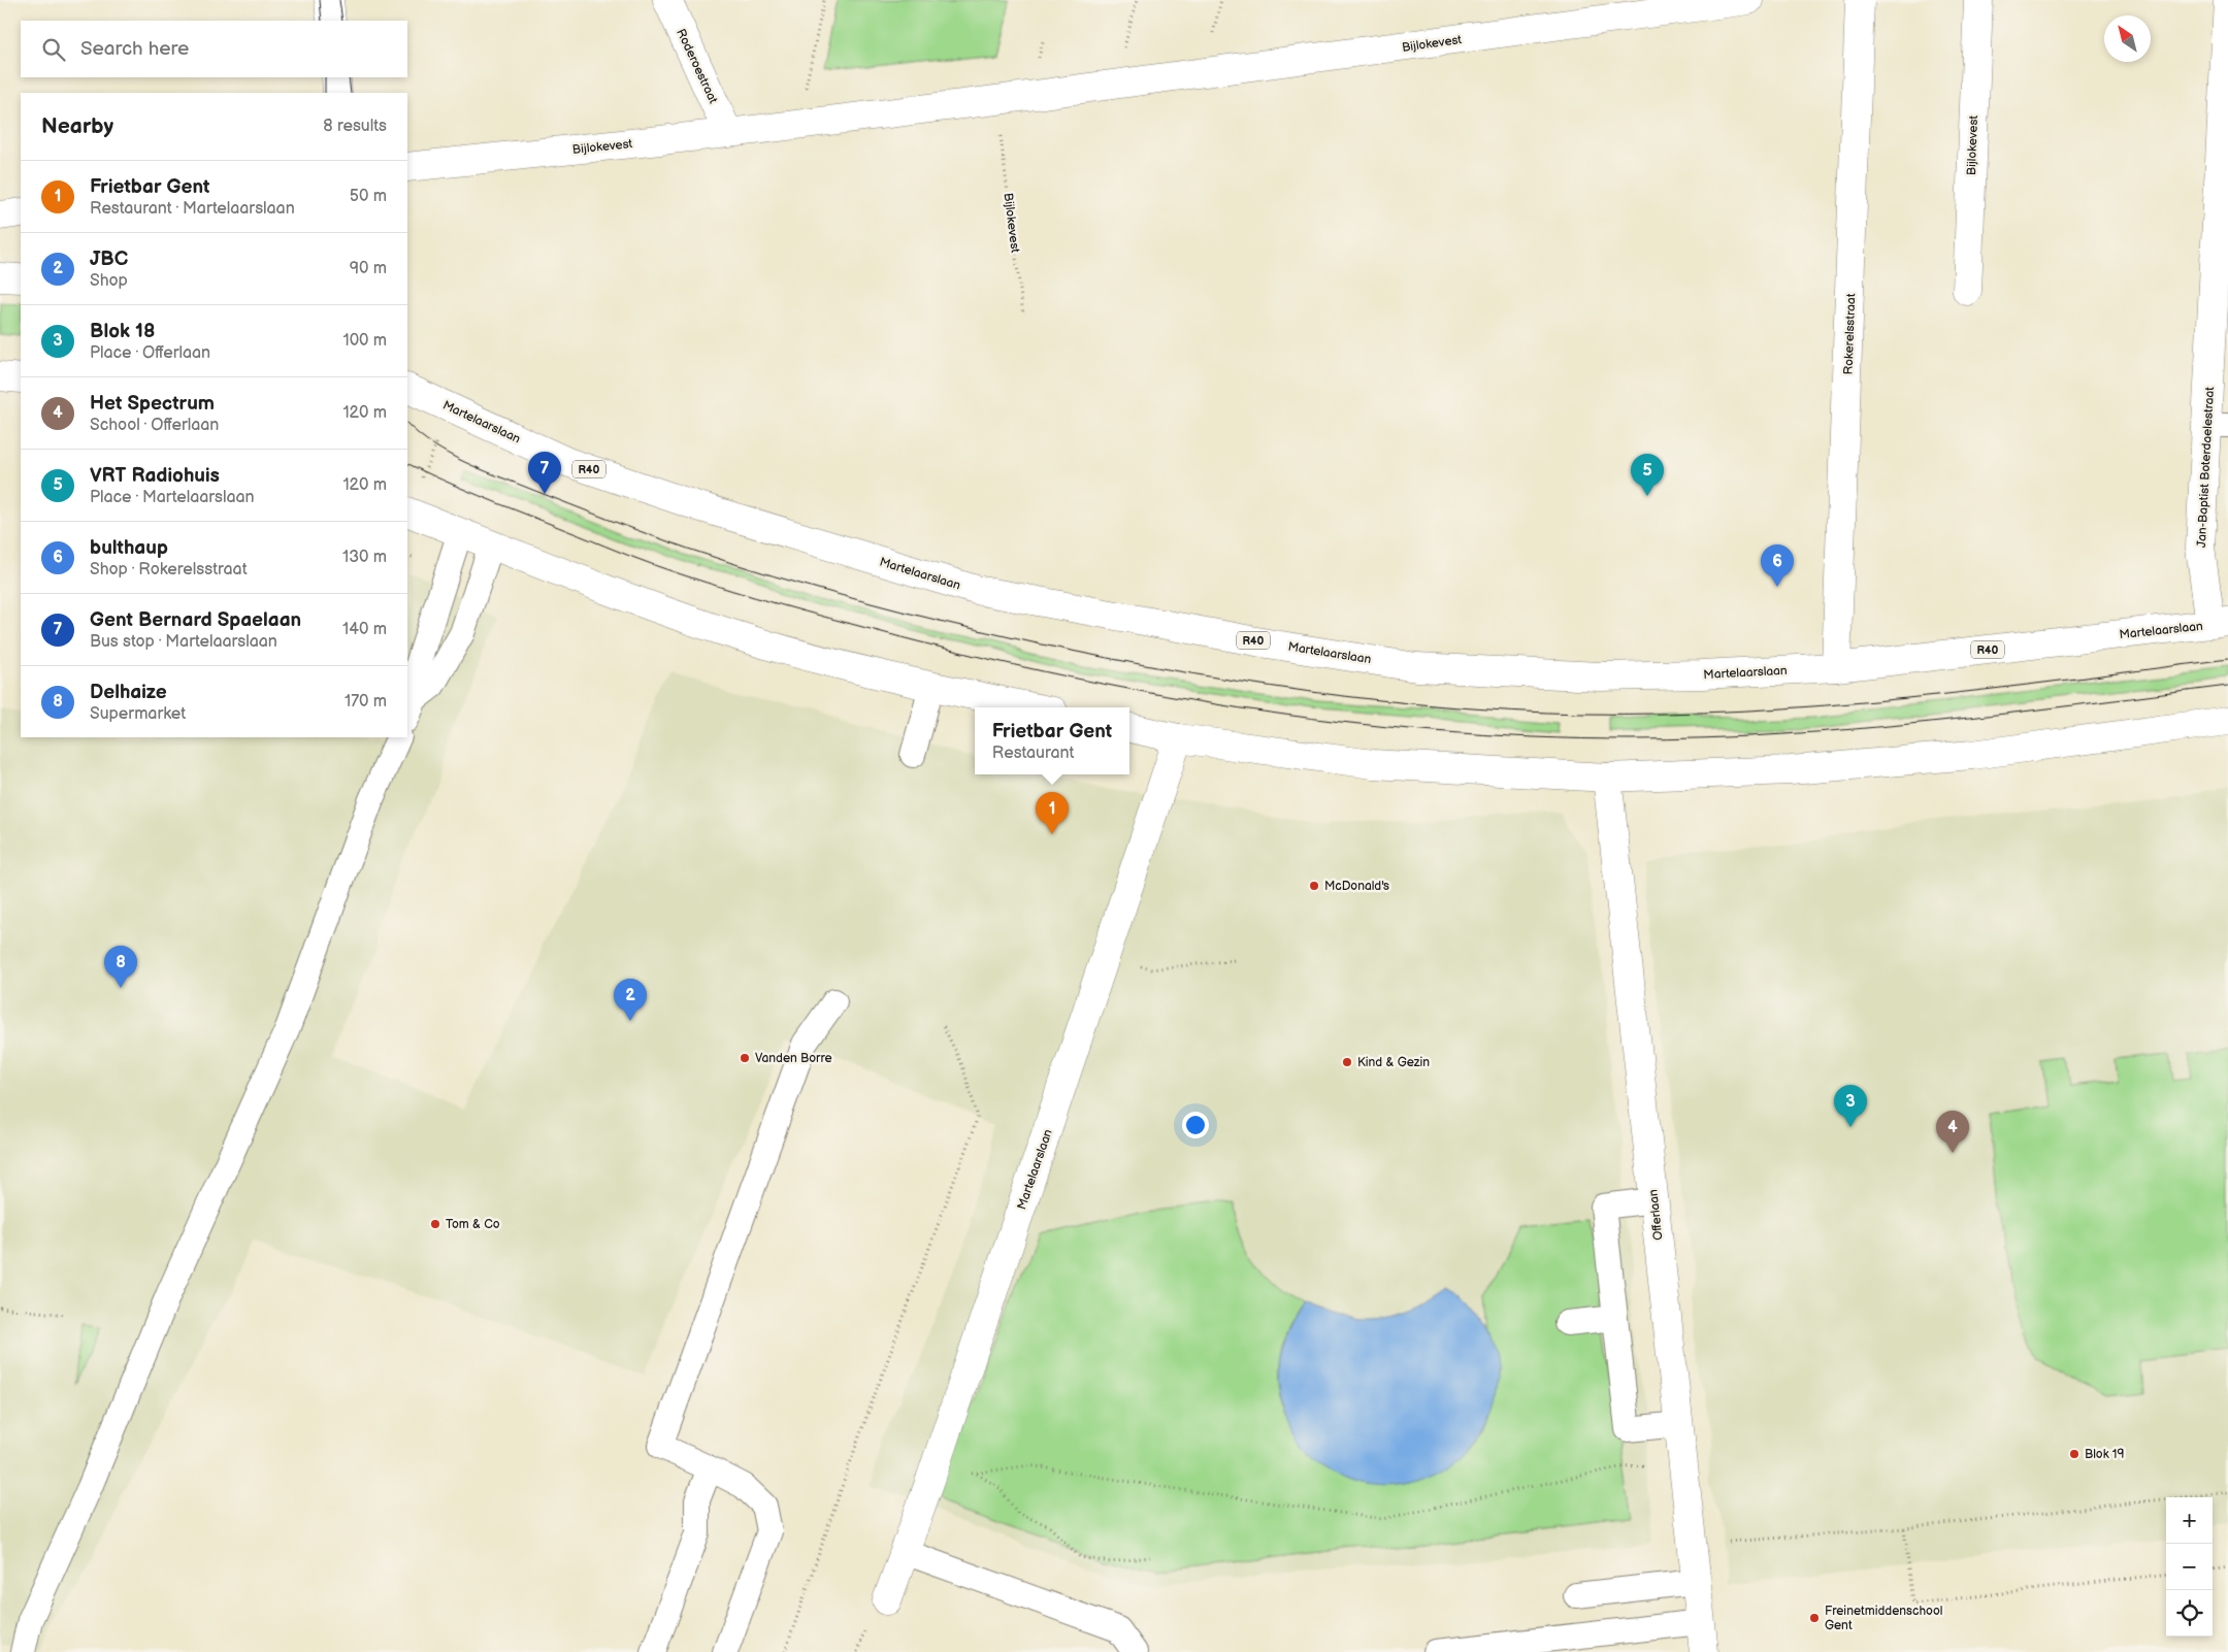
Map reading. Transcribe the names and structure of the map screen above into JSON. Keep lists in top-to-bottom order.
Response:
{
  "streets": {
    "street": [
      "Bijlokevest",
      "Roderoestraat",
      "Rokerelsstraat",
      "Martelaarslaan",
      "Jan-Baptist Boterdaelestraat",
      "R40",
      "Offerlaan"
    ]
  },
  "crossings": [
    ["Bijlokevest", "Roderoestraat"],
    ["Rokerelsstraat", "Martelaarslaan"],
    ["Martelaarslaan", "Jan-Baptist Boterdaelestraat"]
  ],
  "places": [
    "McDonald's",
    "Vanden Borre",
    "Kind & Gezin",
    "Tom & Co",
    "Blok 19",
    "Freinetmiddenschool Gent"
  ],
  "north": "top left",
  "page": {
    "search": "Search here",
    "heading": ["Nearby", "8 results"],
    "list": [
      {
        "mark": "1",
        "name": "Frietbar Gent",
        "note": "Restaurant · Martelaarslaan",
        "value": "50 m"
      },
      {
        "mark": "2",
        "name": "JBC",
        "note": "Shop",
        "value": "90 m"
      },
      {
        "mark": "3",
        "name": "Blok 18",
        "note": "Place · Offerlaan",
        "value": "100 m"
      },
      {
        "mark": "4",
        "name": "Het Spectrum",
        "note": "School · Offerlaan",
        "value": "120 m"
      },
      {
        "mark": "5",
        "name": "VRT Radiohuis",
        "note": "Place · Martelaarslaan",
        "value": "120 m"
      },
      {
        "mark": "6",
        "name": "bulthaup",
        "note": "Shop · Rokerelsstraat",
        "value": "130 m"
      },
      {
        "mark": "7",
        "name": "Gent Bernard Spaelaan",
        "note": "Bus stop · Martelaarslaan",
        "value": "140 m"
      },
      {
        "mark": "8",
        "name": "Delhaize",
        "note": "Supermarket",
        "value": "170 m"
      }
    ],
    "pins": [
      "7",
      "5",
      "6",
      "1",
      "8",
      "2",
      "3",
      "4"
    ],
    "popup": ["Frietbar Gent", "Restaurant"],
    "map_buttons": ["+", "−"]
  }
}
